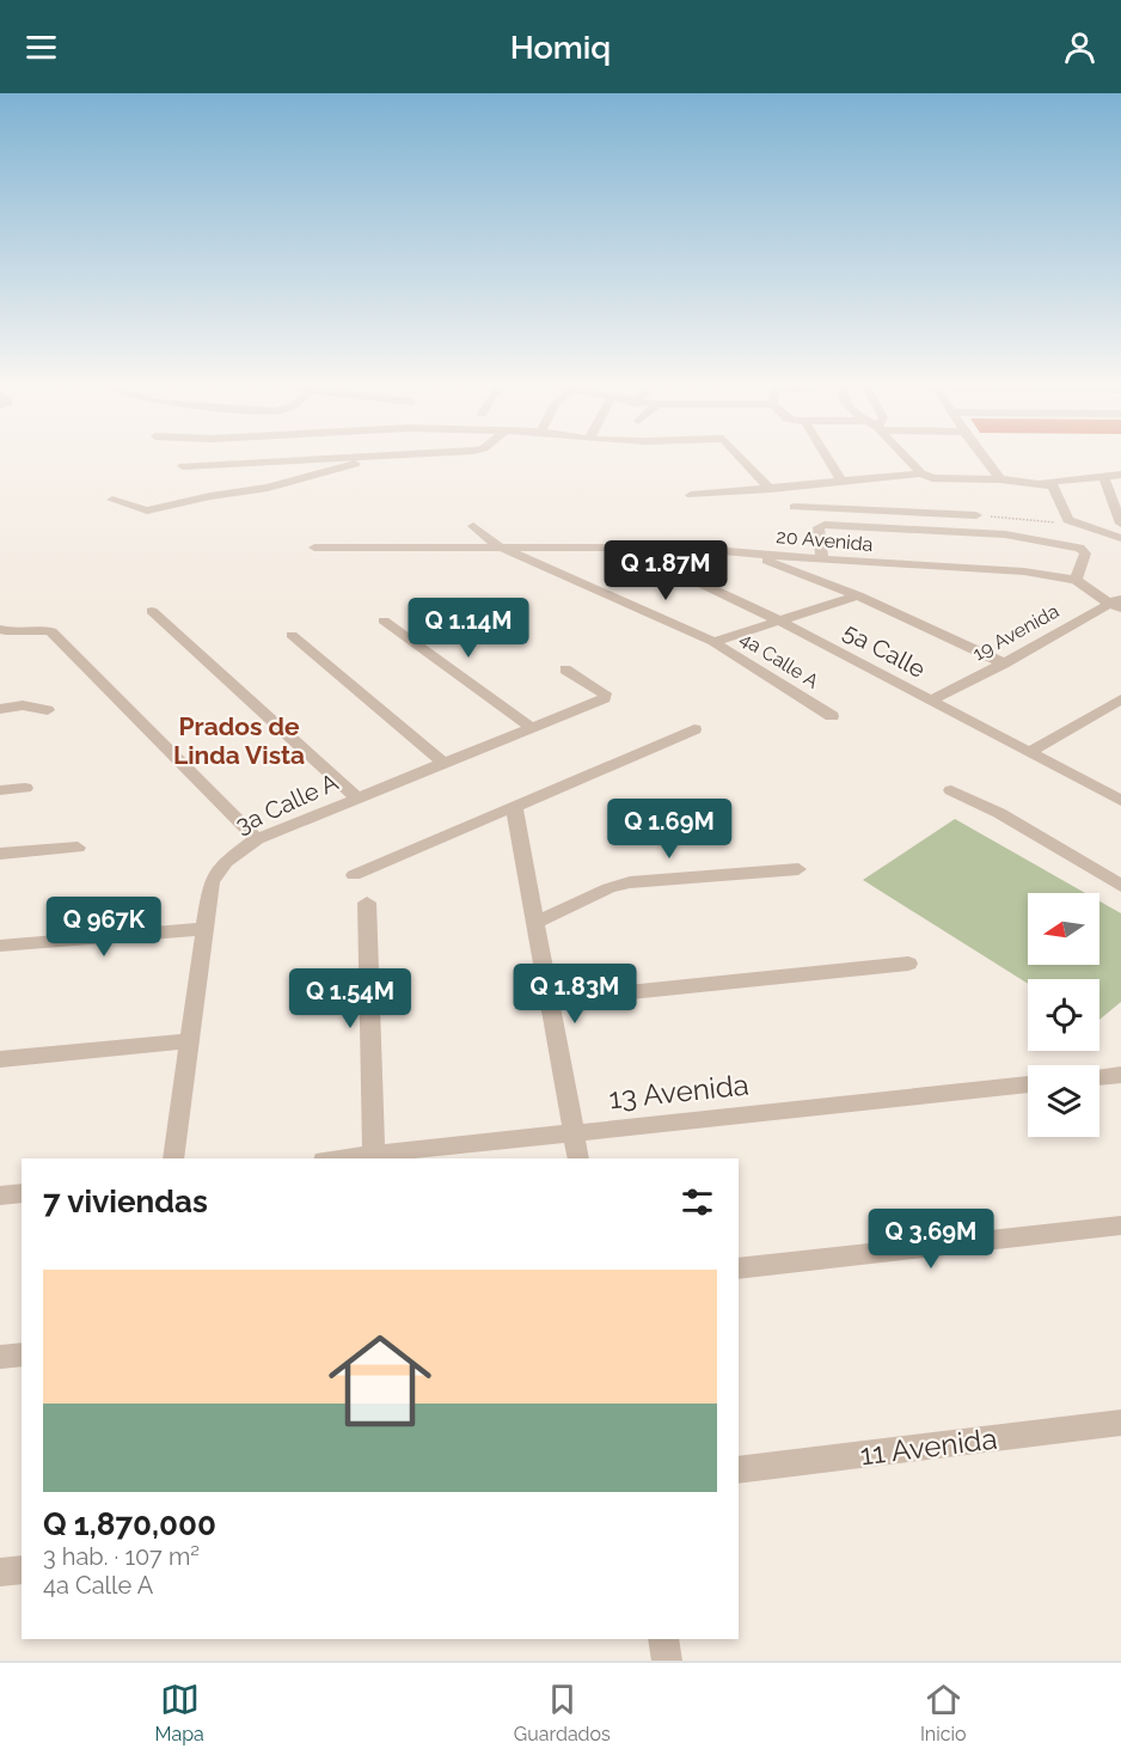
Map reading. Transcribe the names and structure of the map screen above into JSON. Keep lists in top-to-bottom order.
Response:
{
  "streets": {
    "street": [
      "20 Avenida",
      "19 Avenida",
      "5a Calle",
      "4a Calle A",
      "3a Calle A",
      "13 Avenida",
      "11 Avenida"
    ]
  },
  "crossings": [
    ["20 Avenida", "19 Avenida"],
    ["20 Avenida", "5a Calle"],
    ["20 Avenida", "4a Calle A"],
    ["19 Avenida", "5a Calle"]
  ],
  "districts": ["Prados de Linda Vista"],
  "north": "left",
  "page": {
    "header": "Homiq",
    "price": [
      "Q 1.87M",
      "Q 1.14M",
      "Q 1.69M",
      "Q 967K",
      "Q 1.83M",
      "Q 1.54M",
      "Q 3.69M"
    ],
    "heading": "7 viviendas",
    "list": [
      {
        "name": "Q 1,870,000",
        "note": "3 hab. · 107 m² · 4a Calle A"
      }
    ],
    "tabs": ["Mapa", "Guardados", "Inicio"]
  }
}
